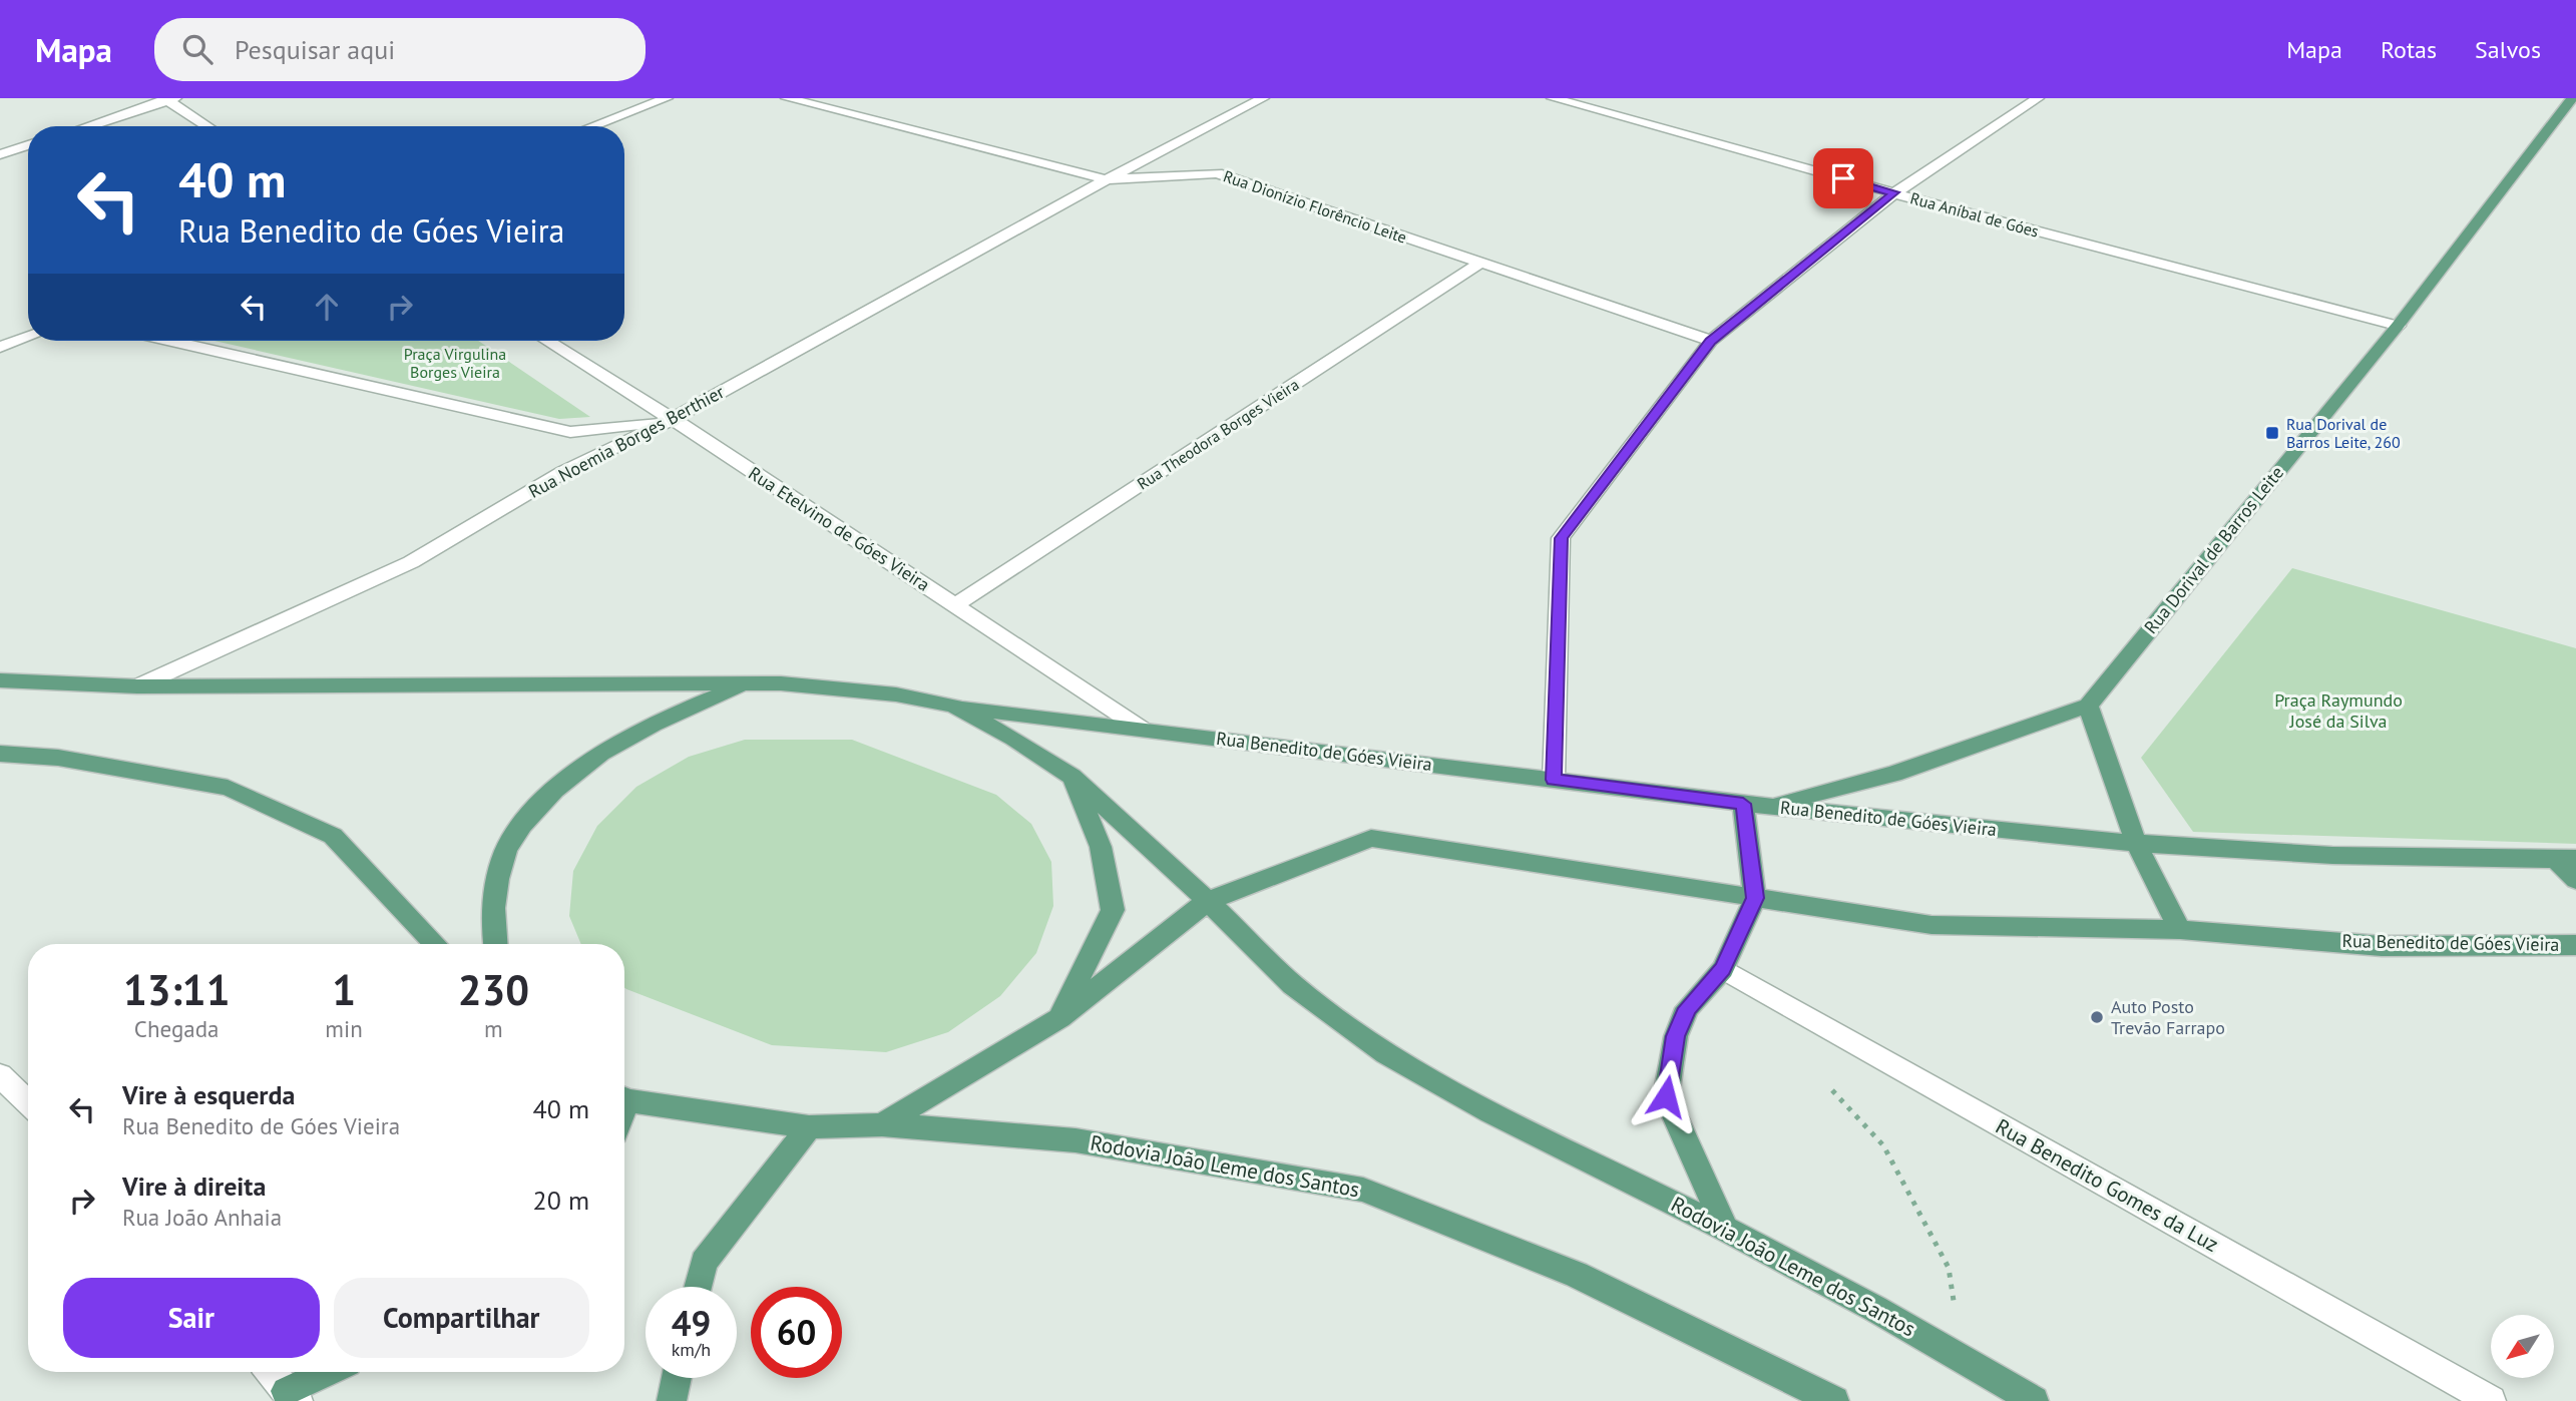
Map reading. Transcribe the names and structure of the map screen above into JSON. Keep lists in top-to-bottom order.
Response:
{
  "streets": {
    "main road": ["Rua Dorival de Barros Leite", "Rua Benedito de Góes Vieira", "Rodovia João Leme dos Santos"],
    "street": [
      "Rua Dionízio Florêncio Leite",
      "Rua Aníbal de Góes",
      "Rua Theodora Borges Vieira",
      "Rua Noemia Borges Berthier",
      "Rua Etelvino de Góes Vieira",
      "Rua Benedito Gomes da Luz"
    ]
  },
  "crossings": [
    ["Rua Dionízio Florêncio Leite", "Rua Theodora Borges Vieira"],
    ["Rua Dionízio Florêncio Leite", "Rua Noemia Borges Berthier"],
    ["Rua Aníbal de Góes", "Rua Dorival de Barros Leite"],
    ["Rua Theodora Borges Vieira", "Rua Etelvino de Góes Vieira"],
    ["Rua Noemia Borges Berthier", "Rua Etelvino de Góes Vieira"],
    ["Rua Etelvino de Góes Vieira", "Rua Benedito de Góes Vieira"],
    ["Rua Benedito de Góes Vieira", "Rodovia João Leme dos Santos"]
  ],
  "parks": ["Praça Virgulina Borges Vieira", "Praça Raymundo José da Silva"],
  "places": {
    "transit": ["Rua Dorival de Barros Leite, 260"],
    "other": ["Auto Posto Trevão Farrapo"]
  },
  "north": "bottom left",
  "page": {
    "header": "Mapa",
    "search": "Pesquisar aqui",
    "nav": ["Mapa", "Rotas", "Salvos"],
    "turn": ["40 m", "Rua Benedito de Góes Vieira"],
    "eta": [
      "13:11",
      "Chegada",
      "1",
      "min",
      "230",
      "m"
    ],
    "list": [
      {
        "name": "Vire à esquerda",
        "note": "Rua Benedito de Góes Vieira",
        "value": "40 m"
      },
      {
        "name": "Vire à direita",
        "note": "Rua João Anhaia",
        "value": "20 m"
      }
    ],
    "buttons": ["Sair", "Compartilhar"],
    "speed": "49 km/h",
    "limit": "60"
  }
}
